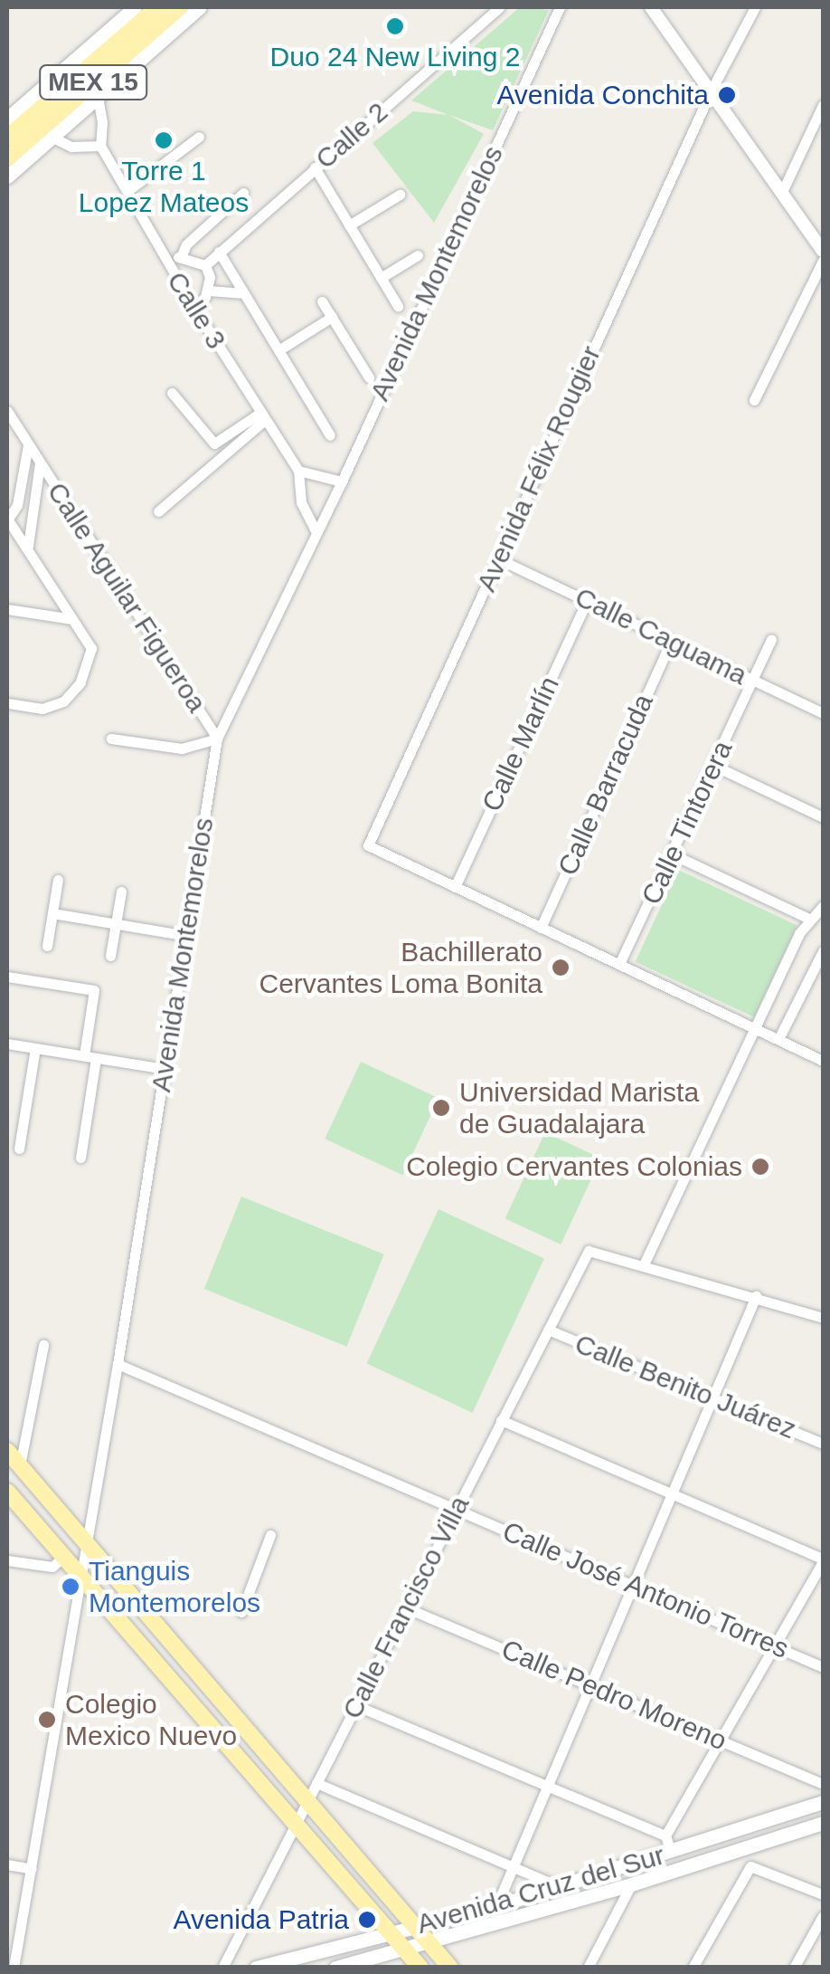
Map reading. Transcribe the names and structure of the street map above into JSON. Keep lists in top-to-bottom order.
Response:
{
  "streets": {
    "main road": ["MEX 15", "Avenida Cruz del Sur"],
    "street": [
      "Calle 2",
      "Avenida Montemorelos",
      "Calle 3",
      "Avenida Félix Rougier",
      "Calle Aguilar Figueroa",
      "Calle Caguama",
      "Calle Marlín",
      "Calle Barracuda",
      "Calle Tintorera",
      "Calle Benito Juárez",
      "Calle José Antonio Torres",
      "Calle Francisco Villa",
      "Calle Pedro Moreno"
    ]
  },
  "crossings": [
    ["Avenida Montemorelos", "Calle 3"],
    ["Avenida Montemorelos", "Calle Aguilar Figueroa"],
    ["Avenida Montemorelos", "Calle José Antonio Torres"],
    ["Avenida Félix Rougier", "Calle Caguama"],
    ["Avenida Félix Rougier", "Calle Marlín"],
    ["Calle Caguama", "Calle Marlín"],
    ["Calle Caguama", "Calle Barracuda"],
    ["Calle Caguama", "Calle Tintorera"],
    ["Calle Benito Juárez", "Calle Francisco Villa"],
    ["Calle José Antonio Torres", "Calle Francisco Villa"],
    ["Calle Francisco Villa", "Calle Pedro Moreno"]
  ],
  "places": [
    "Duo 24 New Living 2",
    "Avenida Conchita",
    "Torre 1 Lopez Mateos",
    "Bachillerato Cervantes Loma Bonita",
    "Universidad Marista de Guadalajara",
    "Colegio Cervantes Colonias",
    "Tianguis Montemorelos",
    "Colegio Mexico Nuevo",
    "Avenida Patria"
  ]
}
